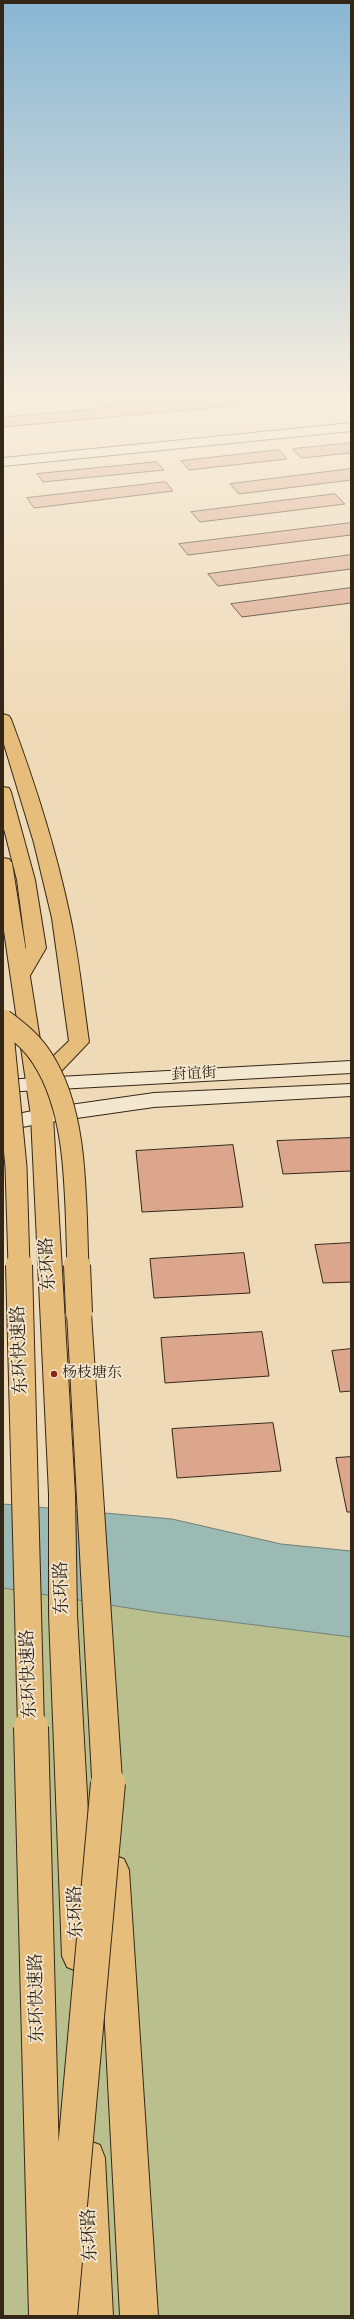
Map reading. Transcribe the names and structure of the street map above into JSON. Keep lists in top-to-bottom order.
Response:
{
  "streets": {
    "main road": ["葑谊街", "东环路", "东环快速路"]
  },
  "crossings": [
    ["葑谊街", "东环路"]
  ],
  "places": ["杨枝塘东"]
}
